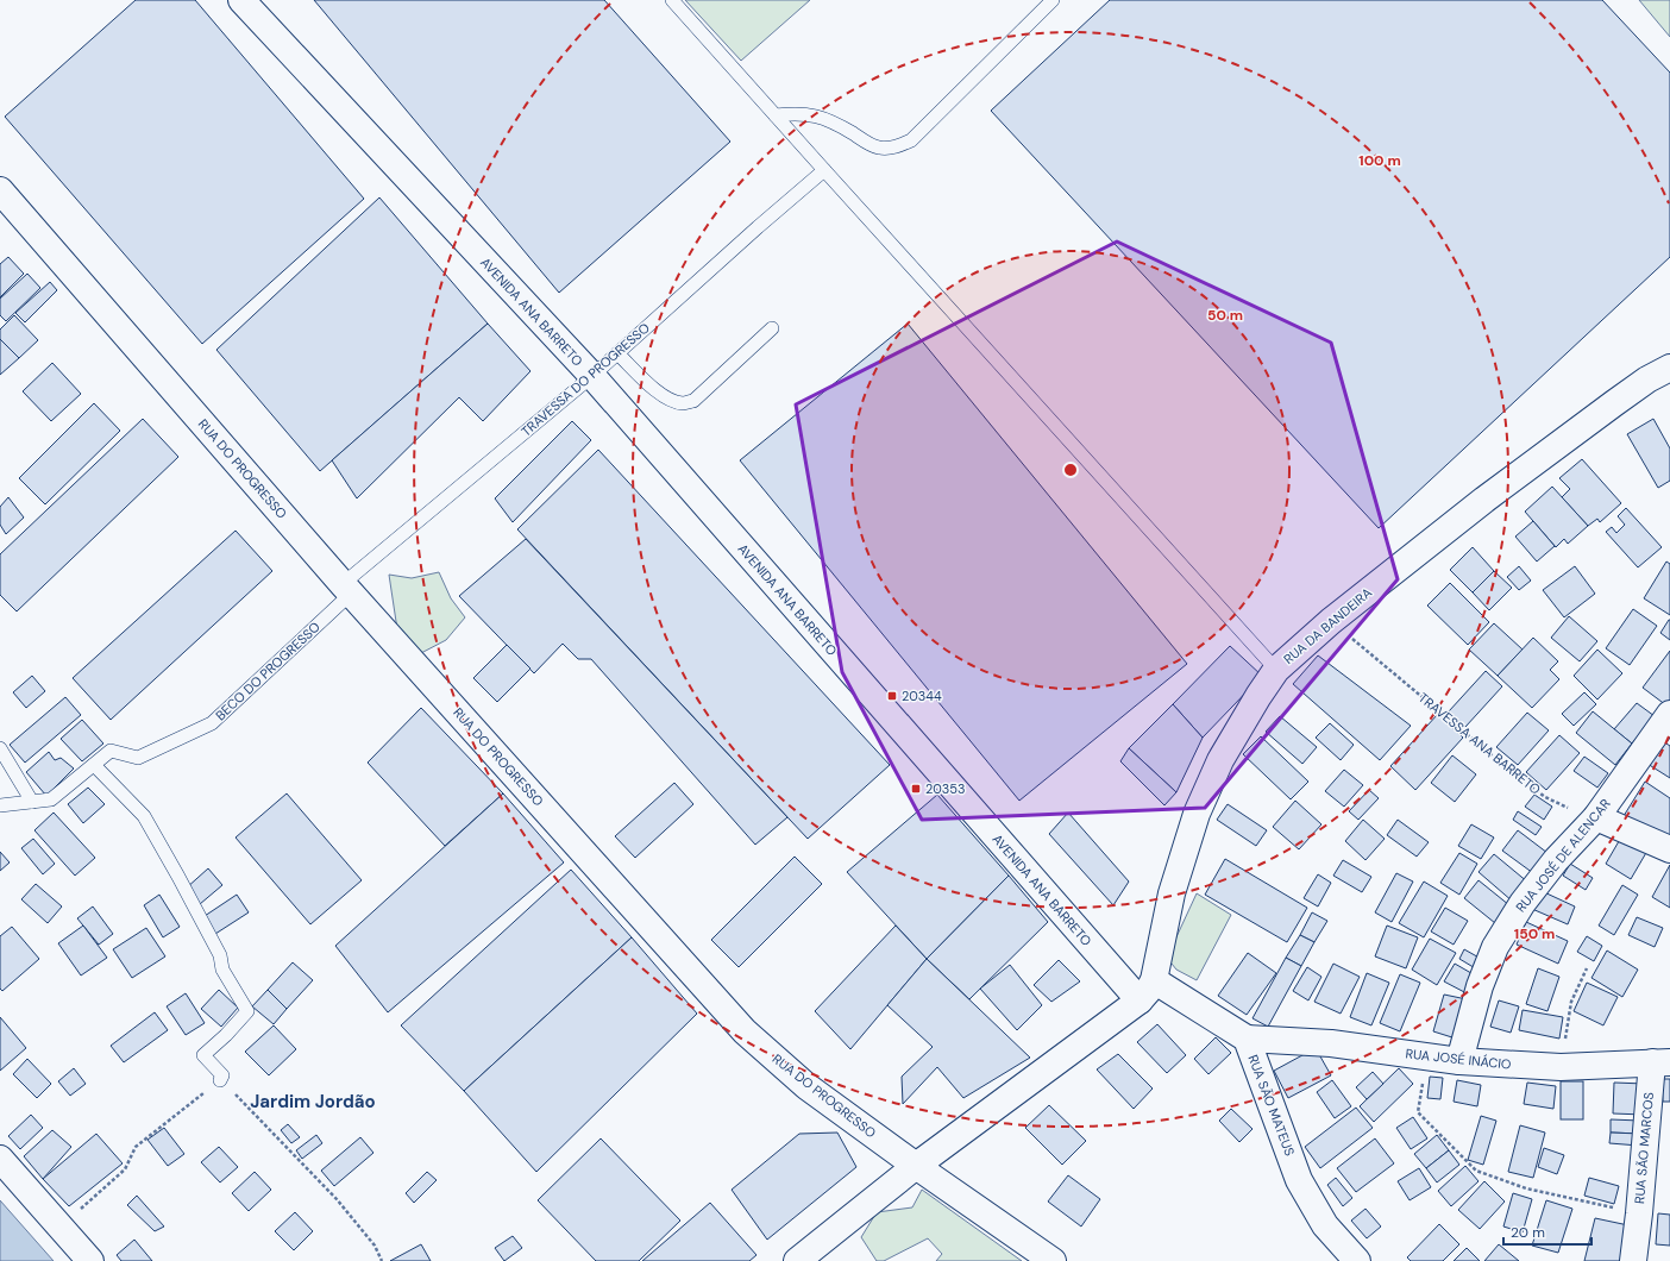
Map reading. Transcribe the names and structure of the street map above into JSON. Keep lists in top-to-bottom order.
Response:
{
  "streets": {
    "street": [
      "AVENIDA ANA BARRETO",
      "RUA DO PROGRESSO",
      "RUA DA BANDEIRA",
      "RUA JOSÉ DE ALENCAR",
      "RUA JOSÉ INÁCIO",
      "RUA SÃO MATEUS",
      "RUA SÃO MARCOS"
    ],
    "lane": ["TRAVESSA DO PROGRESSO", "BECO DO PROGRESSO"],
    "path": ["TRAVESSA ANA BARRETO"]
  },
  "crossings": [
    ["AVENIDA ANA BARRETO", "TRAVESSA DO PROGRESSO"],
    ["AVENIDA ANA BARRETO", "RUA DA BANDEIRA"],
    ["AVENIDA ANA BARRETO", "RUA SÃO MATEUS"],
    ["TRAVESSA DO PROGRESSO", "RUA DO PROGRESSO"],
    ["TRAVESSA DO PROGRESSO", "BECO DO PROGRESSO"],
    ["RUA DO PROGRESSO", "BECO DO PROGRESSO"],
    ["RUA DA BANDEIRA", "TRAVESSA ANA BARRETO"],
    ["RUA DA BANDEIRA", "RUA SÃO MATEUS"],
    ["TRAVESSA ANA BARRETO", "RUA JOSÉ DE ALENCAR"],
    ["RUA JOSÉ DE ALENCAR", "RUA JOSÉ INÁCIO"],
    ["RUA JOSÉ INÁCIO", "RUA SÃO MATEUS"],
    ["RUA JOSÉ INÁCIO", "RUA SÃO MARCOS"]
  ],
  "districts": ["Jardim Jordão"],
  "places": {
    "transit": ["20344", "20353"]
  },
  "scale_bar": "20 m",
  "rings": ["100 m", "50 m", "150 m"]
}
